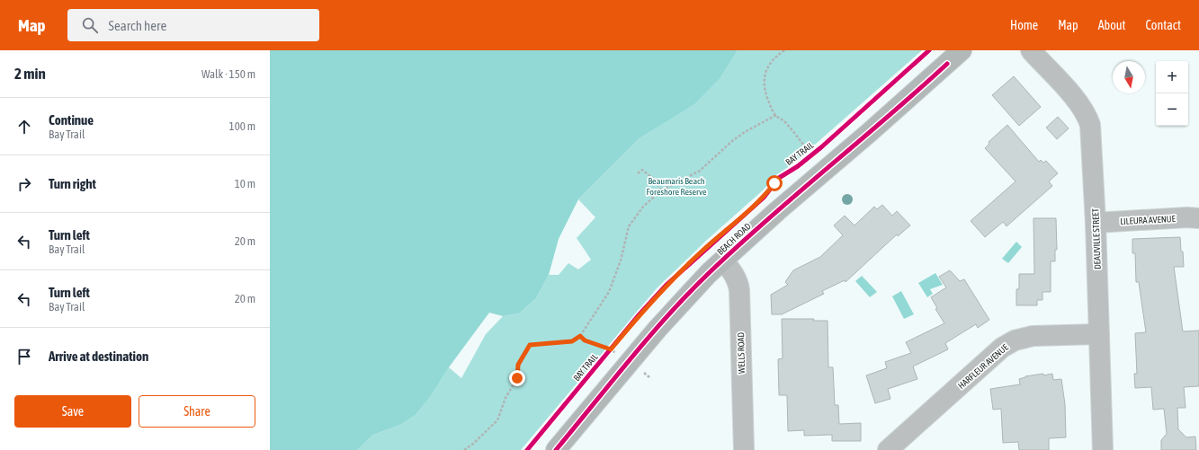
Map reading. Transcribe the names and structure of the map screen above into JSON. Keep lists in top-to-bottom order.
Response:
{
  "streets": {
    "main road": ["BEACH ROAD"],
    "street": [
      "LILEURA AVENUE",
      "DEAUVILLE STREET",
      "WELLS ROAD",
      "HARFLEUR AVENUE"
    ],
    "cycle path": ["BAY TRAIL"]
  },
  "crossings": [
    ["LILEURA AVENUE", "DEAUVILLE STREET"],
    ["BEACH ROAD", "WELLS ROAD"],
    ["DEAUVILLE STREET", "HARFLEUR AVENUE"]
  ],
  "parks": ["Beaumaris Beach Foreshore Reserve"],
  "north": "bottom",
  "page": {
    "header": "Map",
    "search": "Search here",
    "nav": [
      "Home",
      "Map",
      "About",
      "Contact"
    ],
    "heading": ["2 min", "Walk · 150 m"],
    "map_buttons": ["+", "−"],
    "list": [
      ["Continue", "Bay Trail", "100 m"],
      ["Turn right", "10 m"],
      ["Turn left", "Bay Trail", "20 m"],
      ["Turn left", "Bay Trail", "20 m"],
      "Arrive at destination"
    ],
    "buttons": ["Save", "Share"]
  }
}
